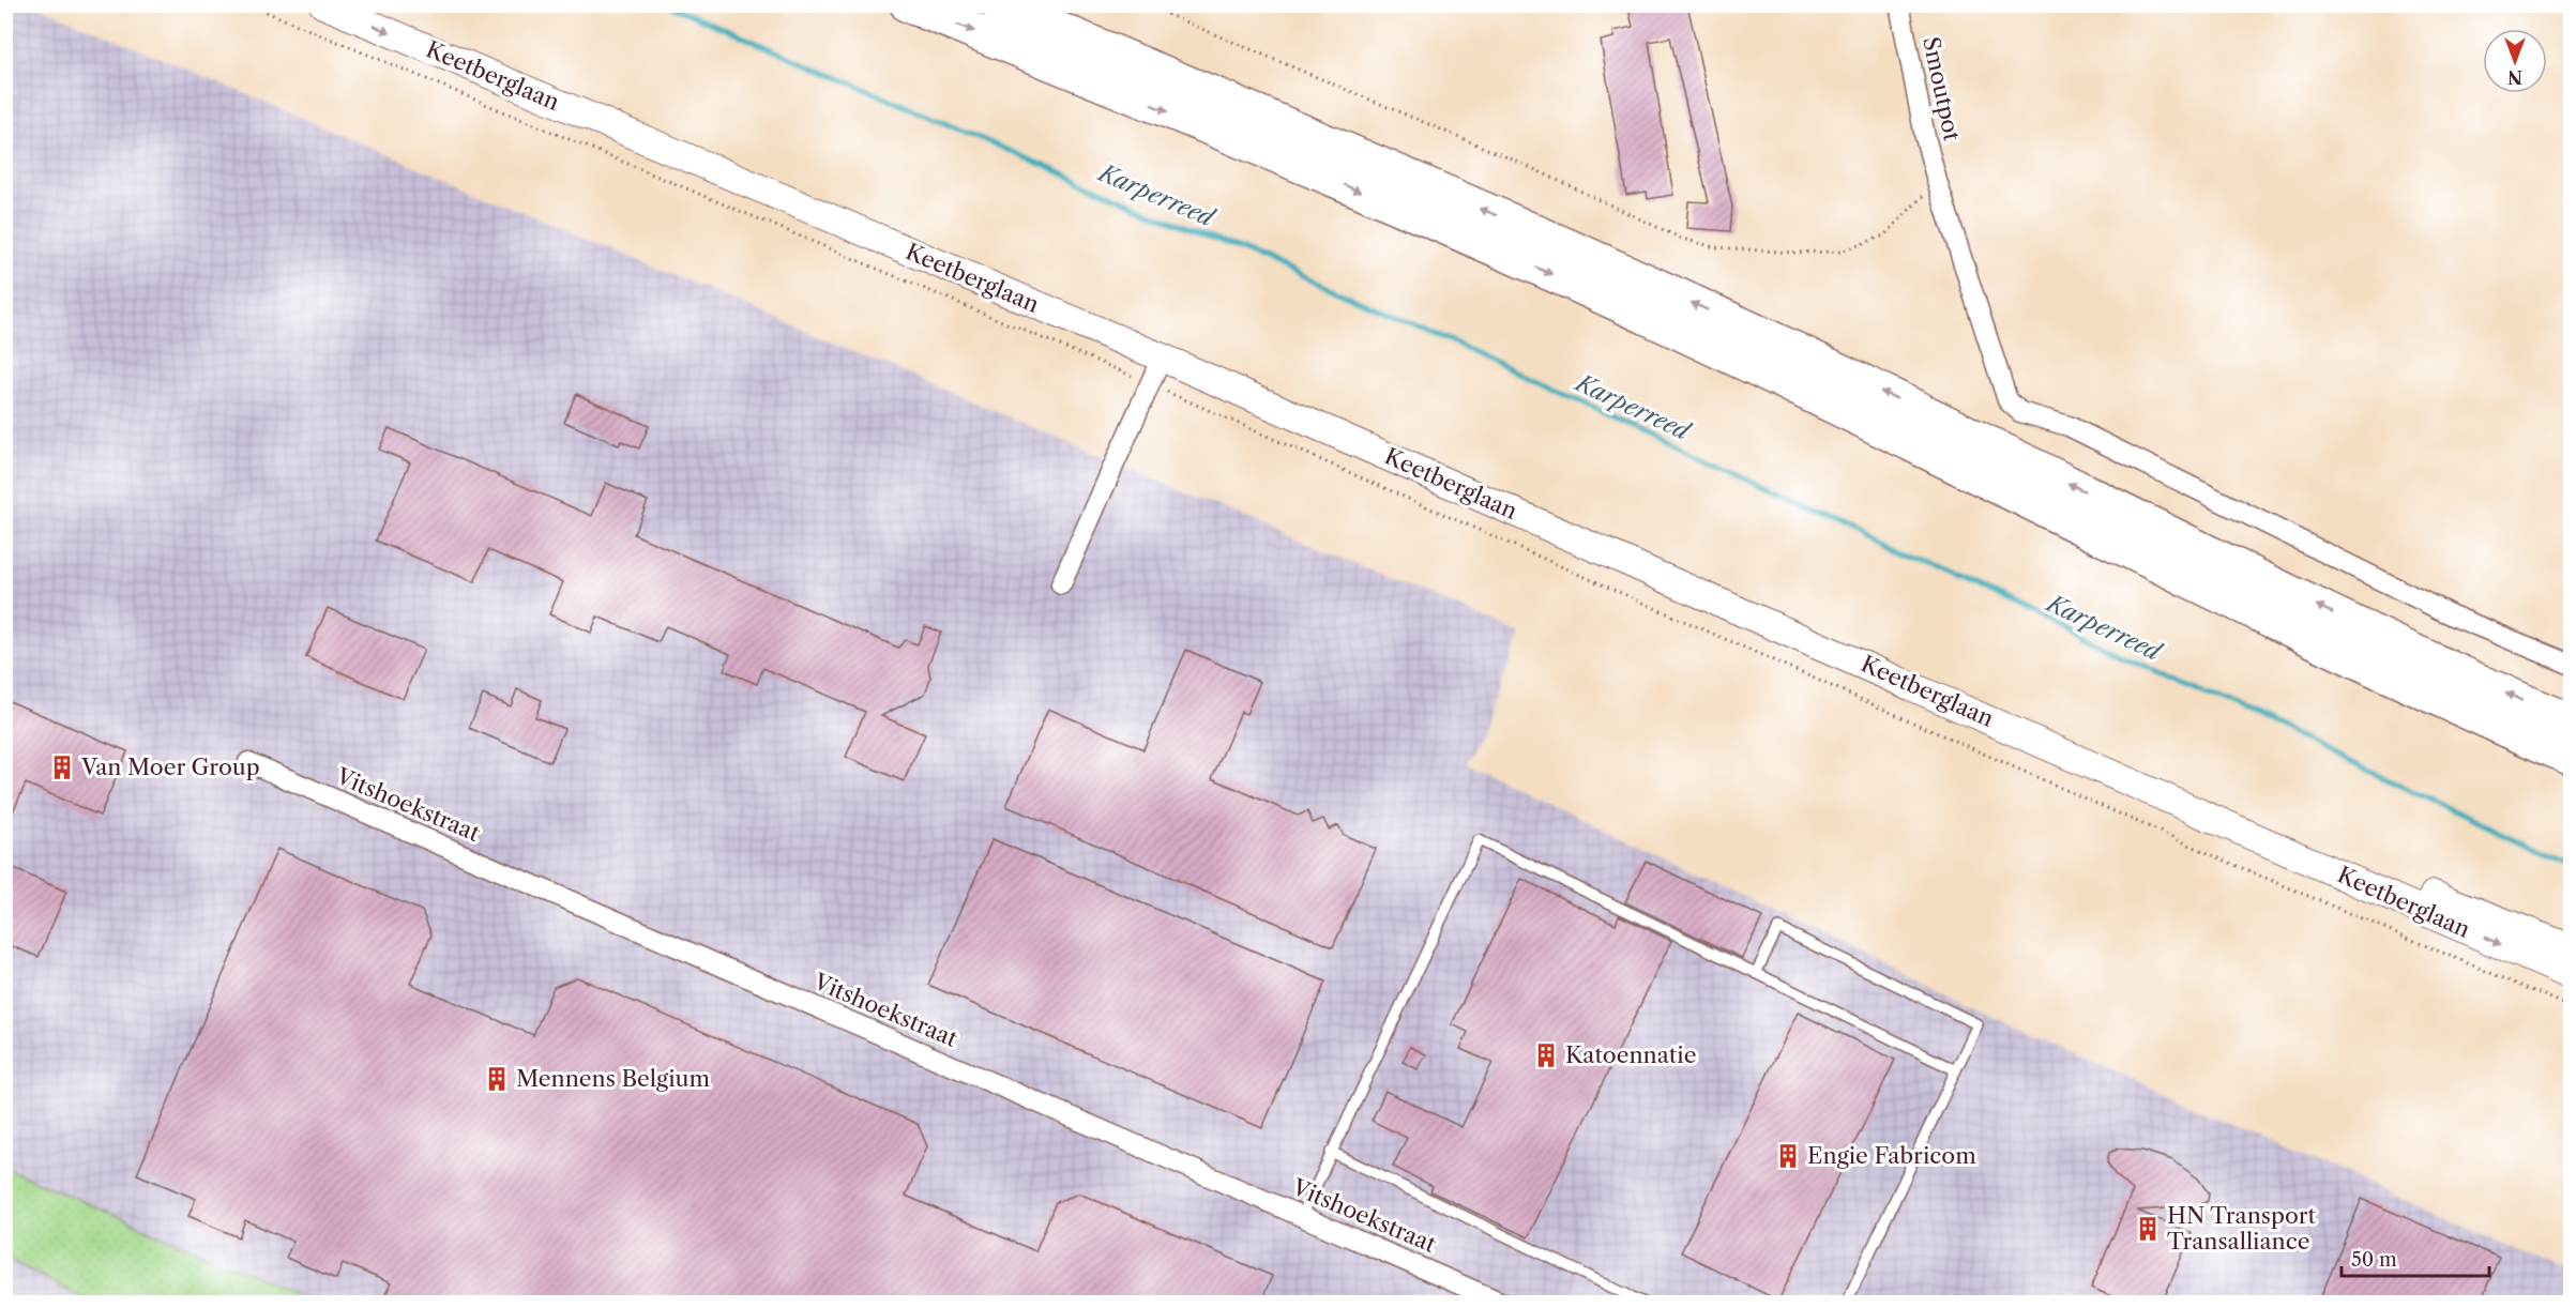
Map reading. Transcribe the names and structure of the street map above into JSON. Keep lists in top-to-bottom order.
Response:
{
  "streets": {
    "main road": ["Keetberglaan"],
    "street": ["Smoutpot", "Vitshoekstraat"]
  },
  "water": ["Karperreed"],
  "places": {
    "building": [
      "Van Moer Group",
      "Katoennatie",
      "Mennens Belgium",
      "Engie Fabricom",
      "HN Transport Transalliance"
    ]
  },
  "scale_bar": "50 m",
  "north": "bottom"
}
